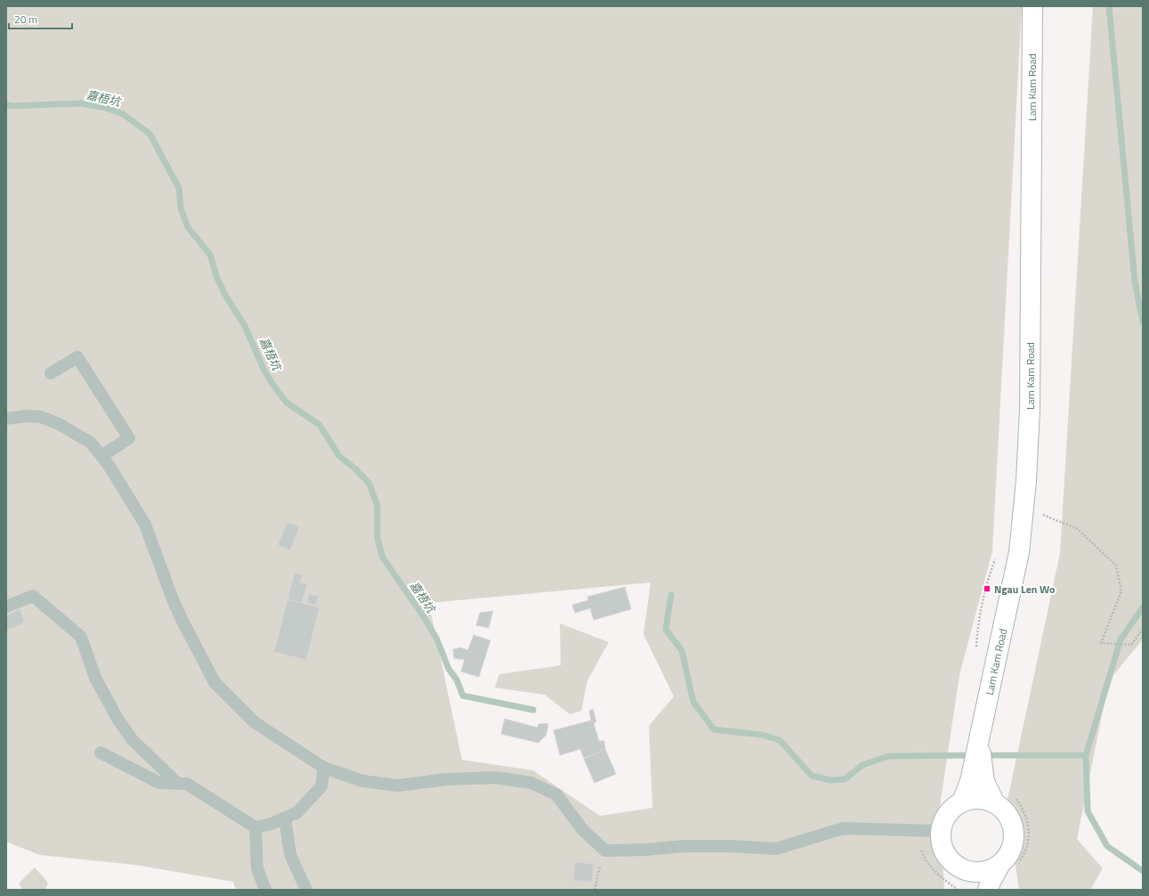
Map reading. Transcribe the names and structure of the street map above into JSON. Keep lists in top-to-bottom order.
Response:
{
  "streets": {
    "main road": ["Lam Kam Road"]
  },
  "water": ["嘉梧坑"],
  "places": {
    "transit": ["Ngau Len Wo"]
  },
  "scale_bar": "20 m"
}
